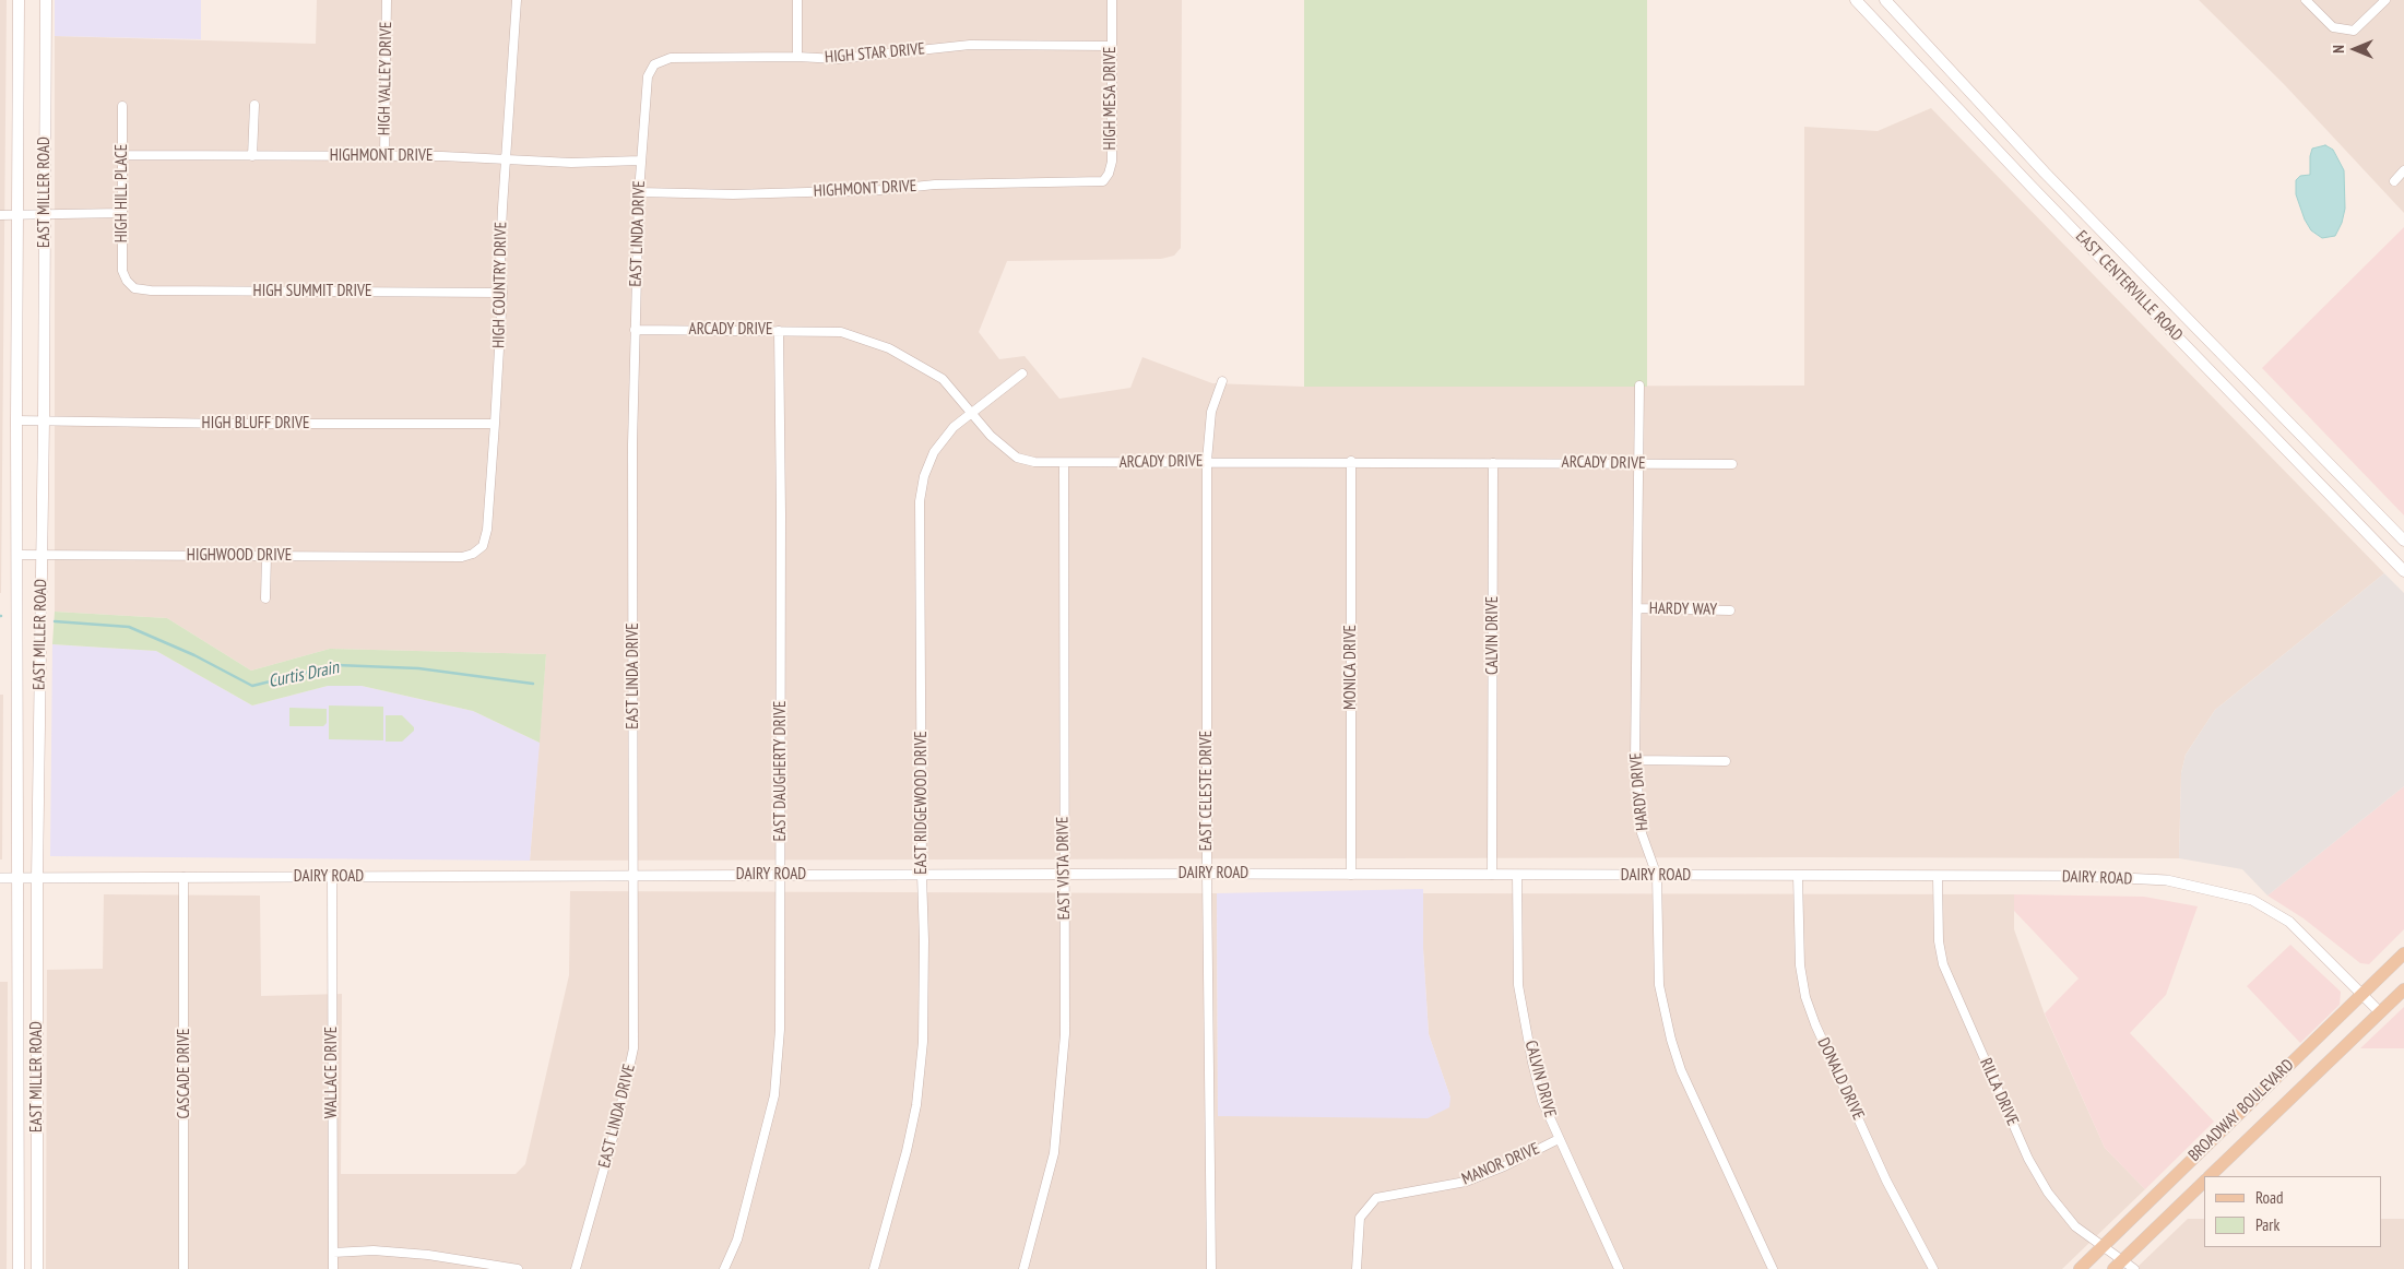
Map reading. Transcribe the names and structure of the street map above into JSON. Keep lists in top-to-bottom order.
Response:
{
  "streets": {
    "main road": ["EAST MILLER ROAD", "EAST CENTERVILLE ROAD", "BROADWAY BOULEVARD"],
    "street": [
      "HIGH STAR DRIVE",
      "HIGH VALLEY DRIVE",
      "HIGH MESA DRIVE",
      "HIGHMONT DRIVE",
      "HIGH HILL PLACE",
      "EAST LINDA DRIVE",
      "HIGH COUNTRY DRIVE",
      "HIGH SUMMIT DRIVE",
      "ARCADY DRIVE",
      "HIGH BLUFF DRIVE",
      "HIGHWOOD DRIVE",
      "HARDY WAY",
      "CALVIN DRIVE",
      "MONICA DRIVE",
      "EAST DAUGHERTY DRIVE",
      "EAST CELESTE DRIVE",
      "HARDY DRIVE",
      "EAST RIDGEWOOD DRIVE",
      "EAST VISTA DRIVE",
      "DAIRY ROAD",
      "WALLACE DRIVE",
      "CASCADE DRIVE",
      "DONALD DRIVE",
      "RILLA DRIVE",
      "MANOR DRIVE"
    ]
  },
  "crossings": [
    ["HIGH STAR DRIVE", "HIGH MESA DRIVE"],
    ["HIGH STAR DRIVE", "EAST LINDA DRIVE"],
    ["HIGH VALLEY DRIVE", "HIGHMONT DRIVE"],
    ["HIGH MESA DRIVE", "HIGHMONT DRIVE"],
    ["HIGHMONT DRIVE", "HIGH HILL PLACE"],
    ["HIGHMONT DRIVE", "EAST LINDA DRIVE"],
    ["HIGHMONT DRIVE", "HIGH COUNTRY DRIVE"],
    ["EAST MILLER ROAD", "HIGH BLUFF DRIVE"],
    ["EAST MILLER ROAD", "HIGHWOOD DRIVE"],
    ["EAST MILLER ROAD", "DAIRY ROAD"],
    ["HIGH HILL PLACE", "HIGH SUMMIT DRIVE"],
    ["EAST LINDA DRIVE", "ARCADY DRIVE"],
    ["EAST LINDA DRIVE", "DAIRY ROAD"],
    ["HIGH COUNTRY DRIVE", "HIGH SUMMIT DRIVE"],
    ["HIGH COUNTRY DRIVE", "HIGH BLUFF DRIVE"],
    ["HIGH COUNTRY DRIVE", "HIGHWOOD DRIVE"],
    ["ARCADY DRIVE", "CALVIN DRIVE"],
    ["ARCADY DRIVE", "MONICA DRIVE"],
    ["ARCADY DRIVE", "EAST DAUGHERTY DRIVE"],
    ["ARCADY DRIVE", "EAST CELESTE DRIVE"],
    ["ARCADY DRIVE", "HARDY DRIVE"],
    ["ARCADY DRIVE", "EAST RIDGEWOOD DRIVE"],
    ["ARCADY DRIVE", "EAST VISTA DRIVE"],
    ["HARDY WAY", "HARDY DRIVE"],
    ["CALVIN DRIVE", "DAIRY ROAD"],
    ["CALVIN DRIVE", "MANOR DRIVE"],
    ["MONICA DRIVE", "DAIRY ROAD"],
    ["EAST DAUGHERTY DRIVE", "DAIRY ROAD"],
    ["EAST CELESTE DRIVE", "DAIRY ROAD"],
    ["HARDY DRIVE", "DAIRY ROAD"],
    ["EAST RIDGEWOOD DRIVE", "DAIRY ROAD"],
    ["EAST VISTA DRIVE", "DAIRY ROAD"],
    ["DAIRY ROAD", "WALLACE DRIVE"],
    ["DAIRY ROAD", "CASCADE DRIVE"],
    ["DAIRY ROAD", "DONALD DRIVE"],
    ["DAIRY ROAD", "RILLA DRIVE"],
    ["DAIRY ROAD", "BROADWAY BOULEVARD"],
    ["RILLA DRIVE", "BROADWAY BOULEVARD"]
  ],
  "water": ["Curtis Drain"],
  "legend": ["Road", "Park"],
  "north": "left"
}
